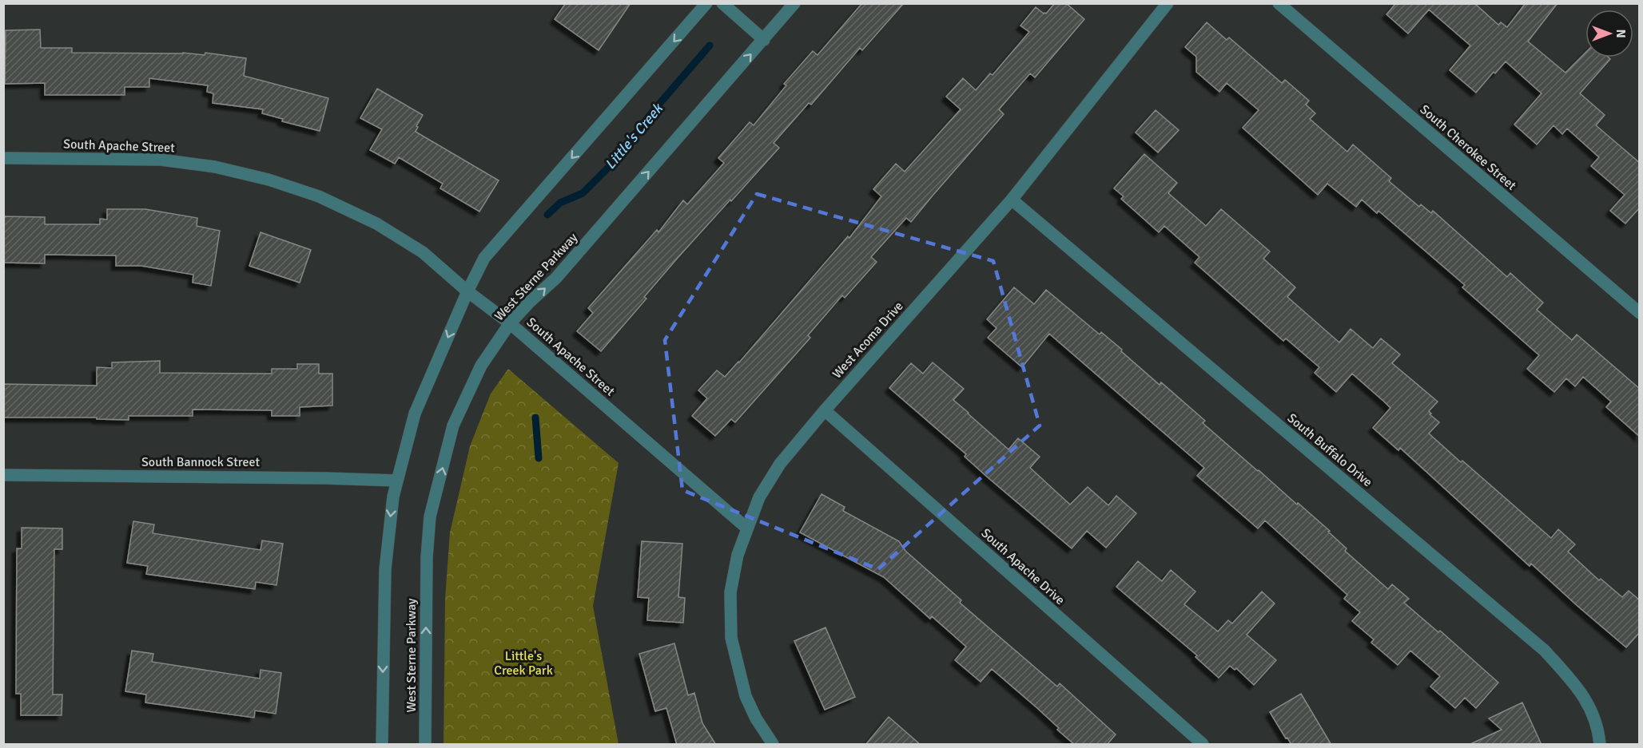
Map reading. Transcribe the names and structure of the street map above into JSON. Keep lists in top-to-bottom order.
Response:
{
  "streets": {
    "street": [
      "South Apache Street",
      "South Cherokee Street",
      "West Sterne Parkway",
      "West Acoma Drive",
      "South Buffalo Drive",
      "South Bannock Street",
      "South Apache Drive"
    ]
  },
  "crossings": [
    ["South Apache Street", "West Sterne Parkway"],
    ["South Apache Street", "West Acoma Drive"],
    ["West Sterne Parkway", "South Bannock Street"],
    ["West Acoma Drive", "South Buffalo Drive"],
    ["West Acoma Drive", "South Apache Drive"]
  ],
  "water": ["Little's Creek"],
  "parks": ["Little's Creek Park"],
  "north": "right"
}
